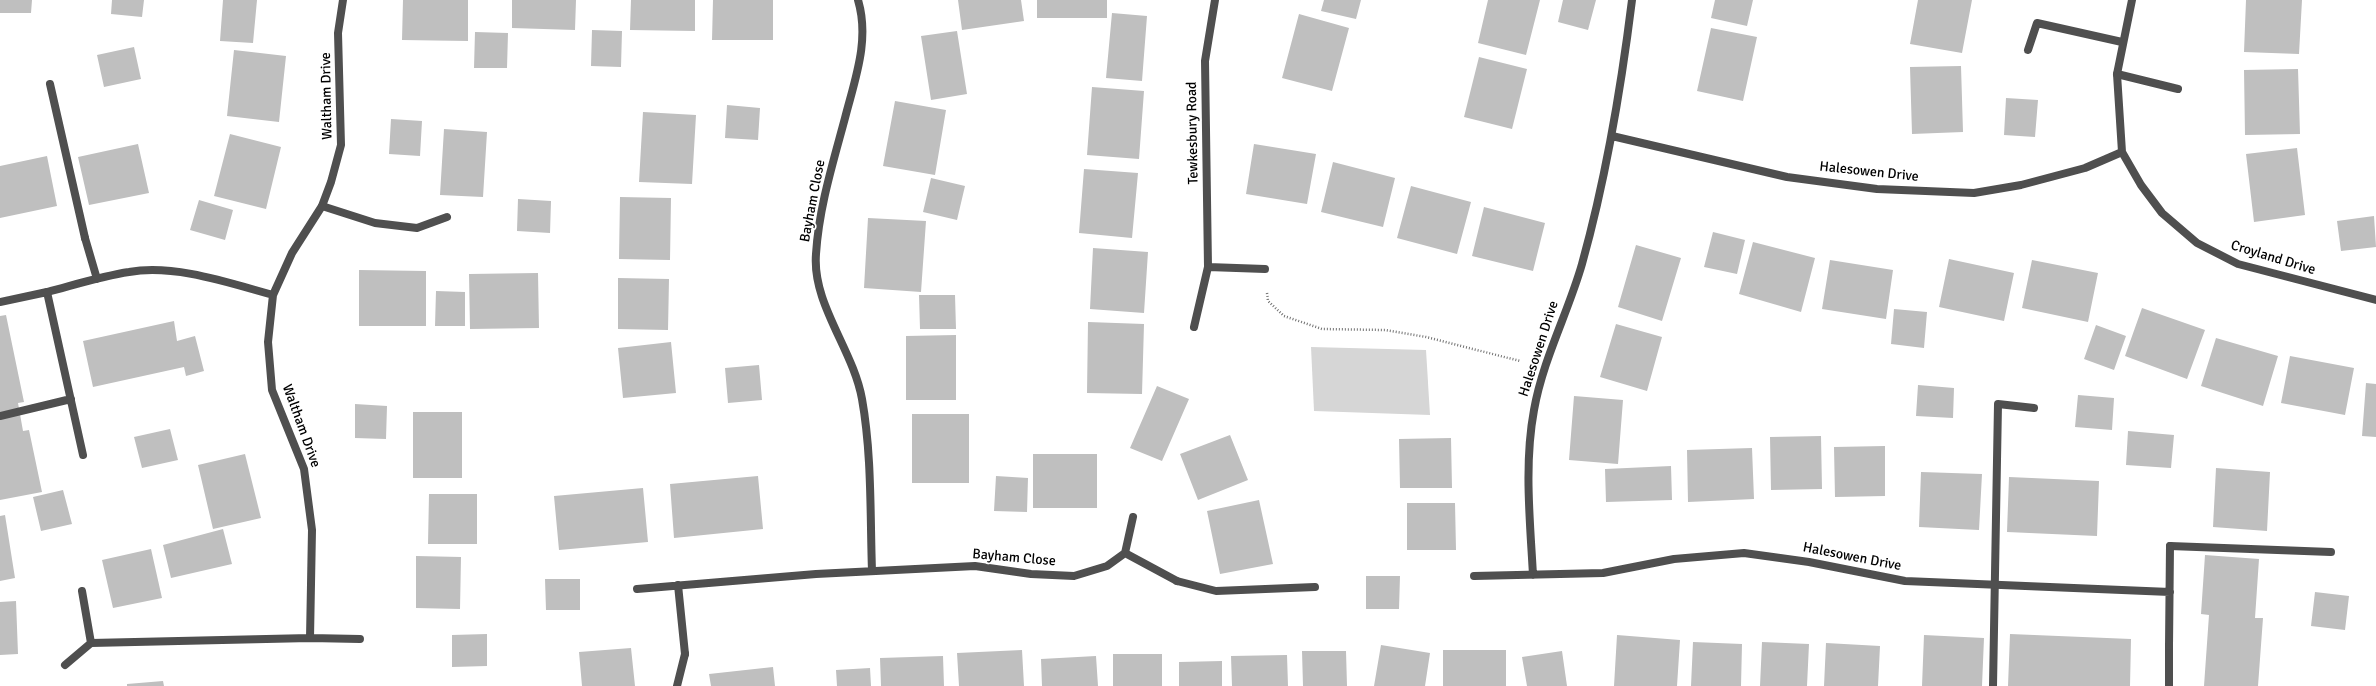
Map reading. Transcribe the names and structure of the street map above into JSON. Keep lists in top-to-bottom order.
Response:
{
  "streets": {
    "street": [
      "Waltham Drive",
      "Tewkesbury Road",
      "Halesowen Drive",
      "Bayham Close",
      "Croyland Drive"
    ]
  },
  "crossings": [
    ["Halesowen Drive", "Croyland Drive"]
  ]
}
